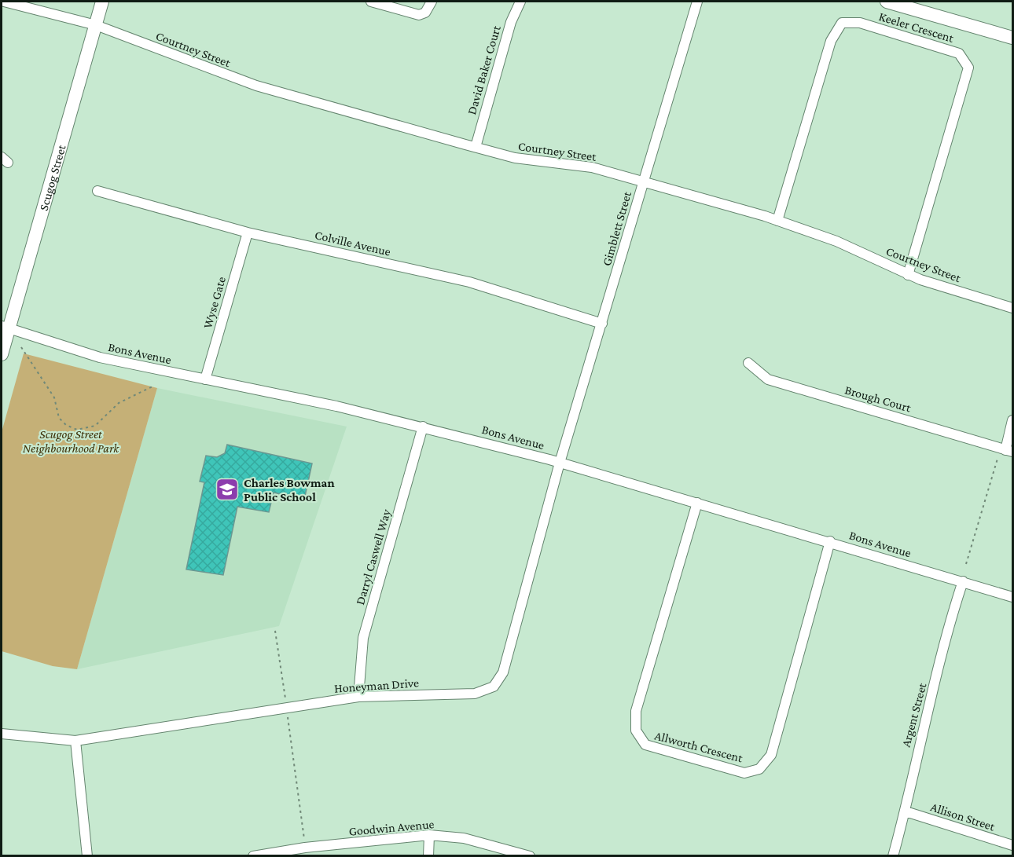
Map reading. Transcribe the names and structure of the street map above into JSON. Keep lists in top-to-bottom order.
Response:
{
  "streets": {
    "street": [
      "Keeler Crescent",
      "Courtney Street",
      "David Baker Court",
      "Scugog Street",
      "Gimblett Street",
      "Colville Avenue",
      "Wyse Gate",
      "Bons Avenue",
      "Brough Court",
      "Darryl Caswell Way",
      "Honeyman Drive",
      "Argent Street",
      "Allworth Crescent",
      "Allison Street",
      "Goodwin Avenue"
    ]
  },
  "crossings": [
    ["Keeler Crescent", "Courtney Street"],
    ["Courtney Street", "David Baker Court"],
    ["Courtney Street", "Scugog Street"],
    ["Courtney Street", "Gimblett Street"],
    ["Scugog Street", "Bons Avenue"],
    ["Gimblett Street", "Colville Avenue"],
    ["Gimblett Street", "Bons Avenue"],
    ["Gimblett Street", "Honeyman Drive"],
    ["Colville Avenue", "Wyse Gate"],
    ["Wyse Gate", "Bons Avenue"],
    ["Bons Avenue", "Darryl Caswell Way"],
    ["Bons Avenue", "Honeyman Drive"],
    ["Bons Avenue", "Argent Street"],
    ["Bons Avenue", "Allworth Crescent"],
    ["Darryl Caswell Way", "Honeyman Drive"],
    ["Argent Street", "Allison Street"]
  ],
  "parks": ["Scugog Street Neighbourhood Park"],
  "places": {
    "school or university": ["Charles Bowman Public School"]
  }
}
